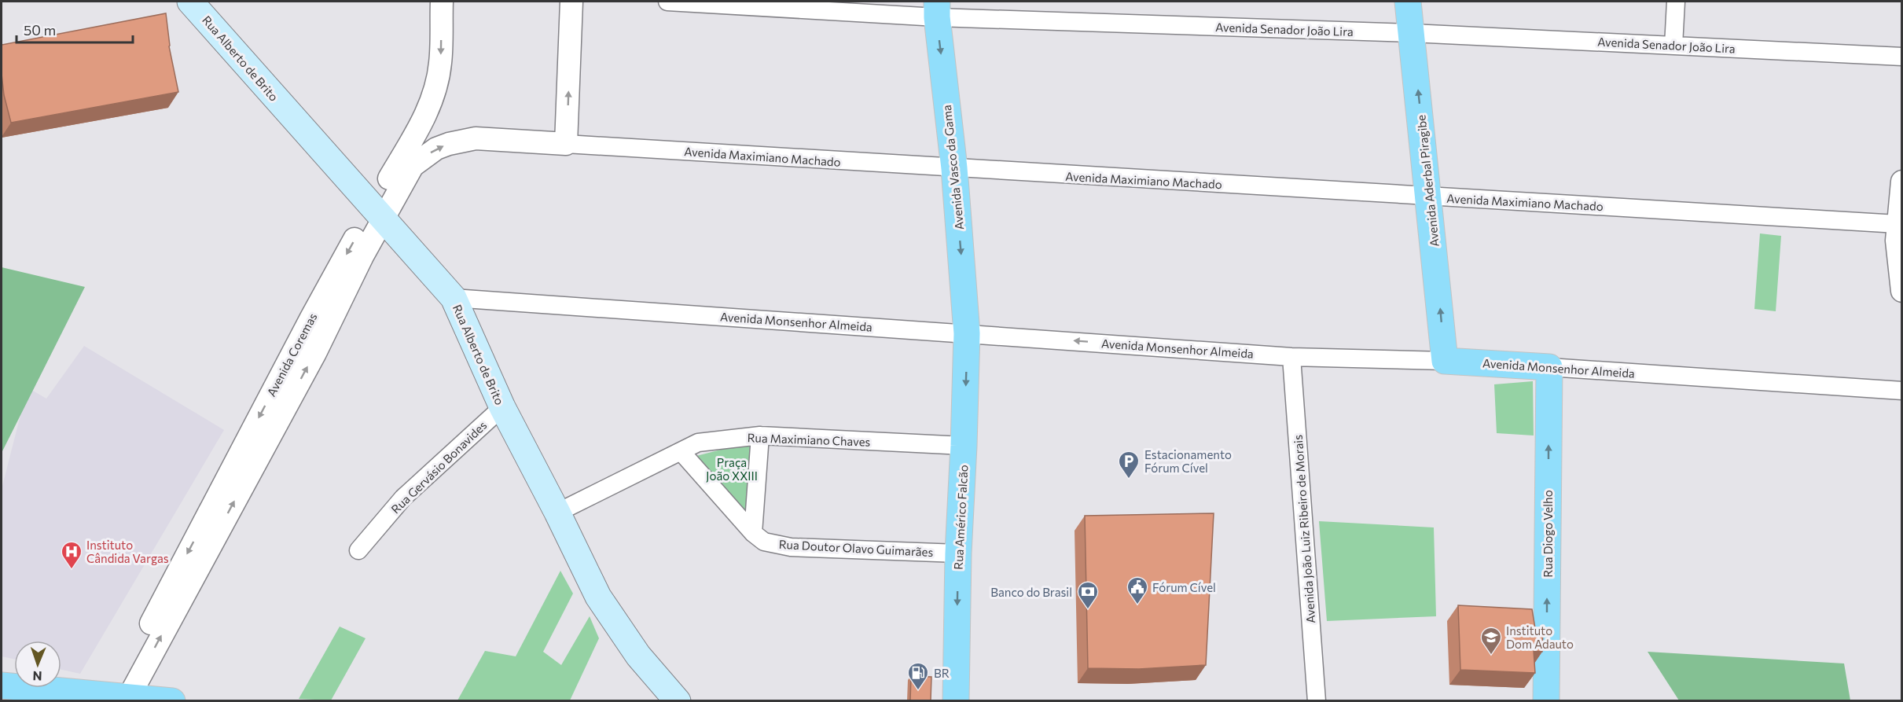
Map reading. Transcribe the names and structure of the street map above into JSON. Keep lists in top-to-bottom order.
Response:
{
  "streets": {
    "main road": [
      "Rua Alberto de Brito",
      "Avenida Vasco da Gama",
      "Avenida Aderbal Piragibe",
      "Avenida Monsenhor Almeida",
      "Rua Américo Falcão",
      "Rua Diogo Velho"
    ],
    "street": [
      "Avenida Senador João Lira",
      "Avenida Maximiano Machado",
      "Avenida Coremas",
      "Rua Maximiano Chaves",
      "Rua Gervásio Bonavides",
      "Avenida João Luiz Ribeiro de Morais",
      "Rua Doutor Olavo Guimarães"
    ]
  },
  "crossings": [
    ["Avenida Senador João Lira", "Avenida Vasco da Gama"],
    ["Avenida Senador João Lira", "Avenida Aderbal Piragibe"],
    ["Rua Alberto de Brito", "Avenida Monsenhor Almeida"],
    ["Rua Alberto de Brito", "Avenida Coremas"],
    ["Rua Alberto de Brito", "Rua Maximiano Chaves"],
    ["Rua Alberto de Brito", "Rua Gervásio Bonavides"],
    ["Avenida Maximiano Machado", "Avenida Vasco da Gama"],
    ["Avenida Maximiano Machado", "Avenida Aderbal Piragibe"],
    ["Avenida Maximiano Machado", "Avenida Coremas"],
    ["Avenida Vasco da Gama", "Avenida Monsenhor Almeida"],
    ["Avenida Vasco da Gama", "Rua Américo Falcão"],
    ["Avenida Aderbal Piragibe", "Avenida Monsenhor Almeida"],
    ["Avenida Monsenhor Almeida", "Rua Américo Falcão"],
    ["Avenida Monsenhor Almeida", "Avenida João Luiz Ribeiro de Morais"],
    ["Avenida Monsenhor Almeida", "Rua Diogo Velho"],
    ["Rua Maximiano Chaves", "Rua Américo Falcão"],
    ["Rua Maximiano Chaves", "Rua Doutor Olavo Guimarães"],
    ["Rua Américo Falcão", "Rua Doutor Olavo Guimarães"]
  ],
  "one_way": [
    "Avenida Vasco da Gama",
    "Avenida Aderbal Piragibe",
    "Rua Américo Falcão",
    "Rua Diogo Velho"
  ],
  "parks": ["Praça João XXIII"],
  "places": {
    "parking": ["Estacionamento Fórum Cível"],
    "hospital": ["Instituto Cândida Vargas"],
    "public building": ["Fórum Cível"],
    "bank": ["Banco do Brasil"],
    "school or university": ["Instituto Dom Adauto"],
    "fuel station": ["BR"]
  },
  "scale_bar": "50 m",
  "north": "bottom"
}
